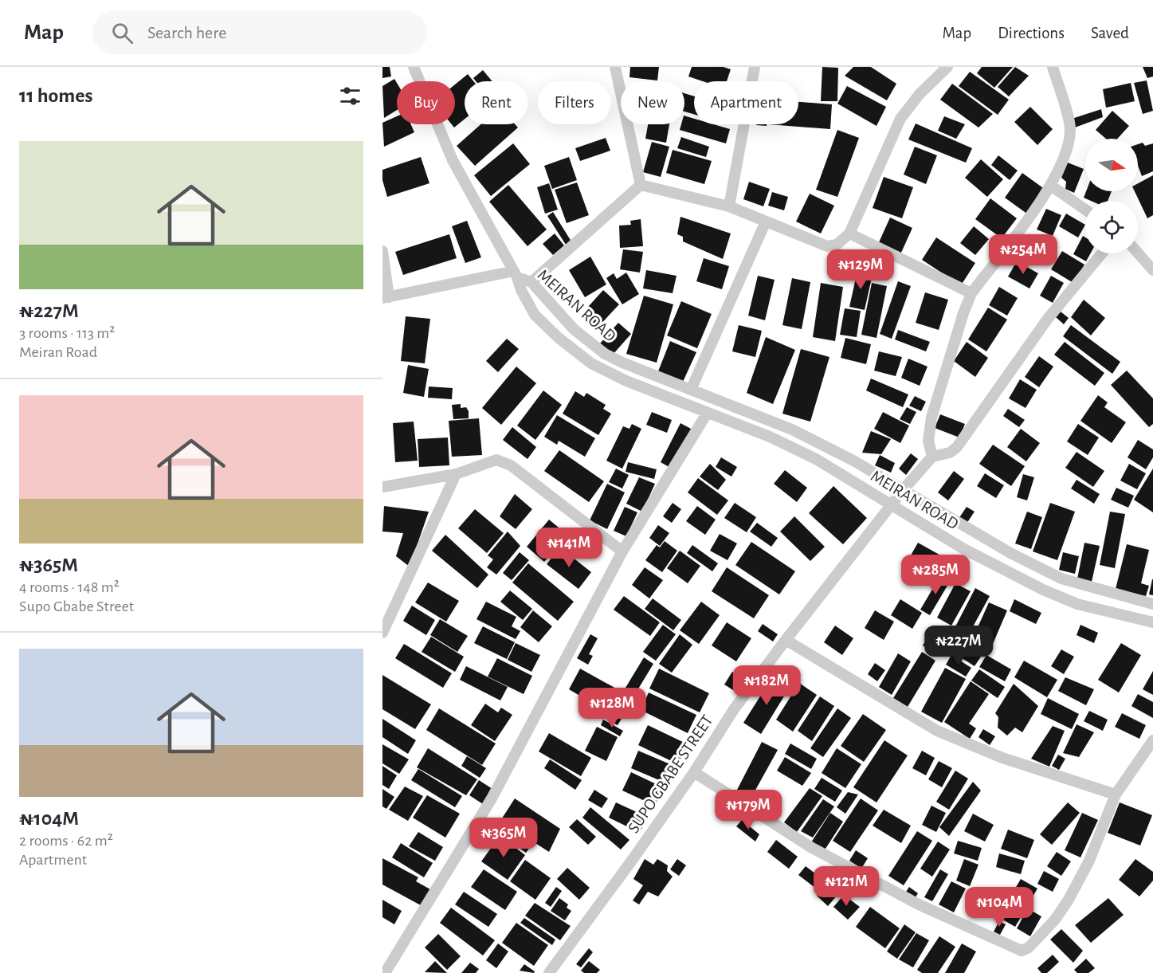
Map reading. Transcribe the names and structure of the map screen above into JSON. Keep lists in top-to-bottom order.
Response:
{
  "streets": {
    "street": ["MEIRAN ROAD", "SUPO GBABE STREET"]
  },
  "crossings": [
    ["MEIRAN ROAD", "SUPO GBABE STREET"]
  ],
  "north": "right",
  "page": {
    "header": "Map",
    "search": "Search here",
    "nav": ["Map", "Directions", "Saved"],
    "heading": "11 homes",
    "chip": [
      "Buy",
      "Rent",
      "Filters",
      "New",
      "Apartment"
    ],
    "list": [
      {
        "name": "₦227M",
        "note": "3 rooms · 113 m² · Meiran Road"
      },
      {
        "name": "₦365M",
        "note": "4 rooms · 148 m² · Supo Gbabe Street"
      },
      {
        "name": "₦104M",
        "note": "2 rooms · 62 m² · Apartment"
      }
    ],
    "price": [
      "₦254M",
      "₦129M",
      "₦141M",
      "₦285M",
      "₦227M",
      "₦182M",
      "₦128M",
      "₦179M",
      "₦365M",
      "₦121M",
      "₦104M"
    ]
  }
}
